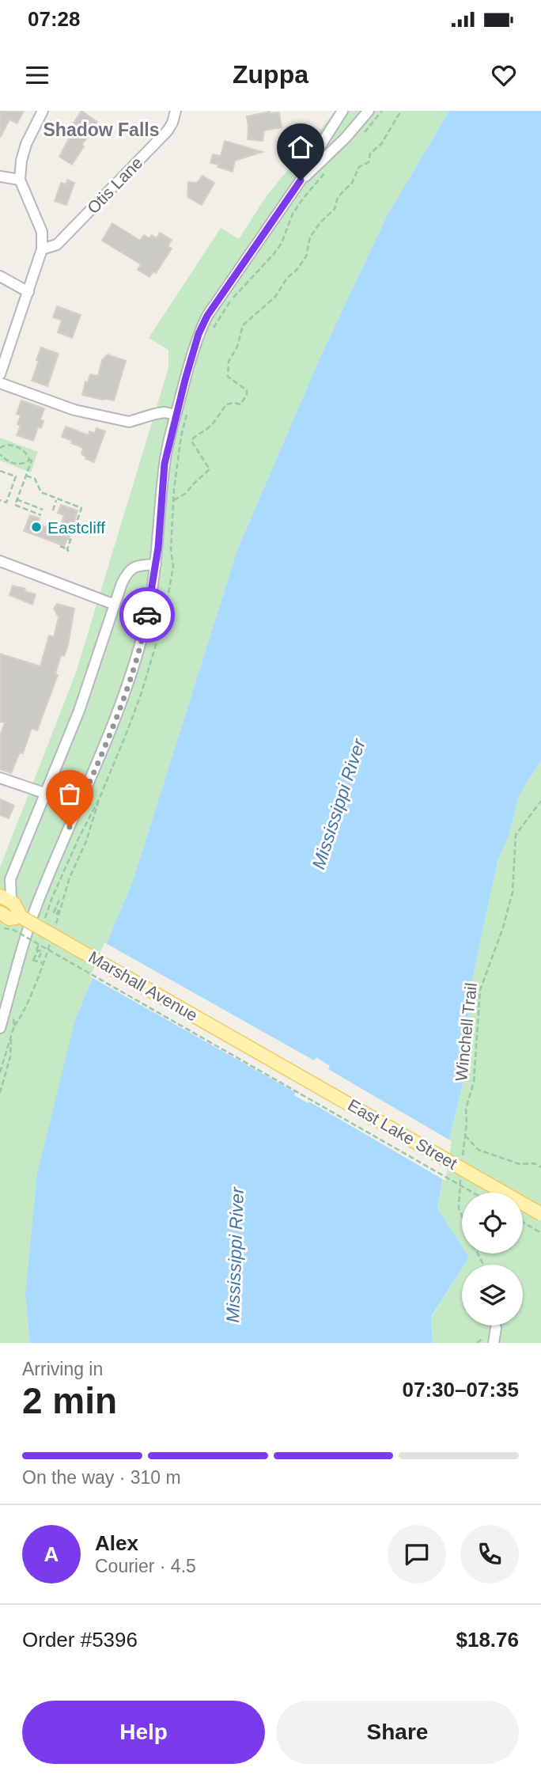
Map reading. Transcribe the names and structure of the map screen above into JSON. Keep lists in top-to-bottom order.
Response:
{
  "streets": {
    "main road": ["Marshall Avenue", "East Lake Street"],
    "street": ["Otis Lane"],
    "path": ["Winchell Trail"]
  },
  "crossings": [
    ["Marshall Avenue", "East Lake Street"]
  ],
  "districts": ["Shadow Falls"],
  "water": ["Mississippi River"],
  "places": ["Eastcliff"],
  "page": {
    "status": "07:28",
    "header": "Zuppa",
    "heading": ["2 min", "Arriving in", "07:30–07:35"],
    "panel": [
      "Alex",
      "Courier · 4.5",
      "Order #5396",
      "$18.76"
    ],
    "bar": "On the way · 310 m",
    "round": "A",
    "buttons": ["Help", "Share"]
  }
}
